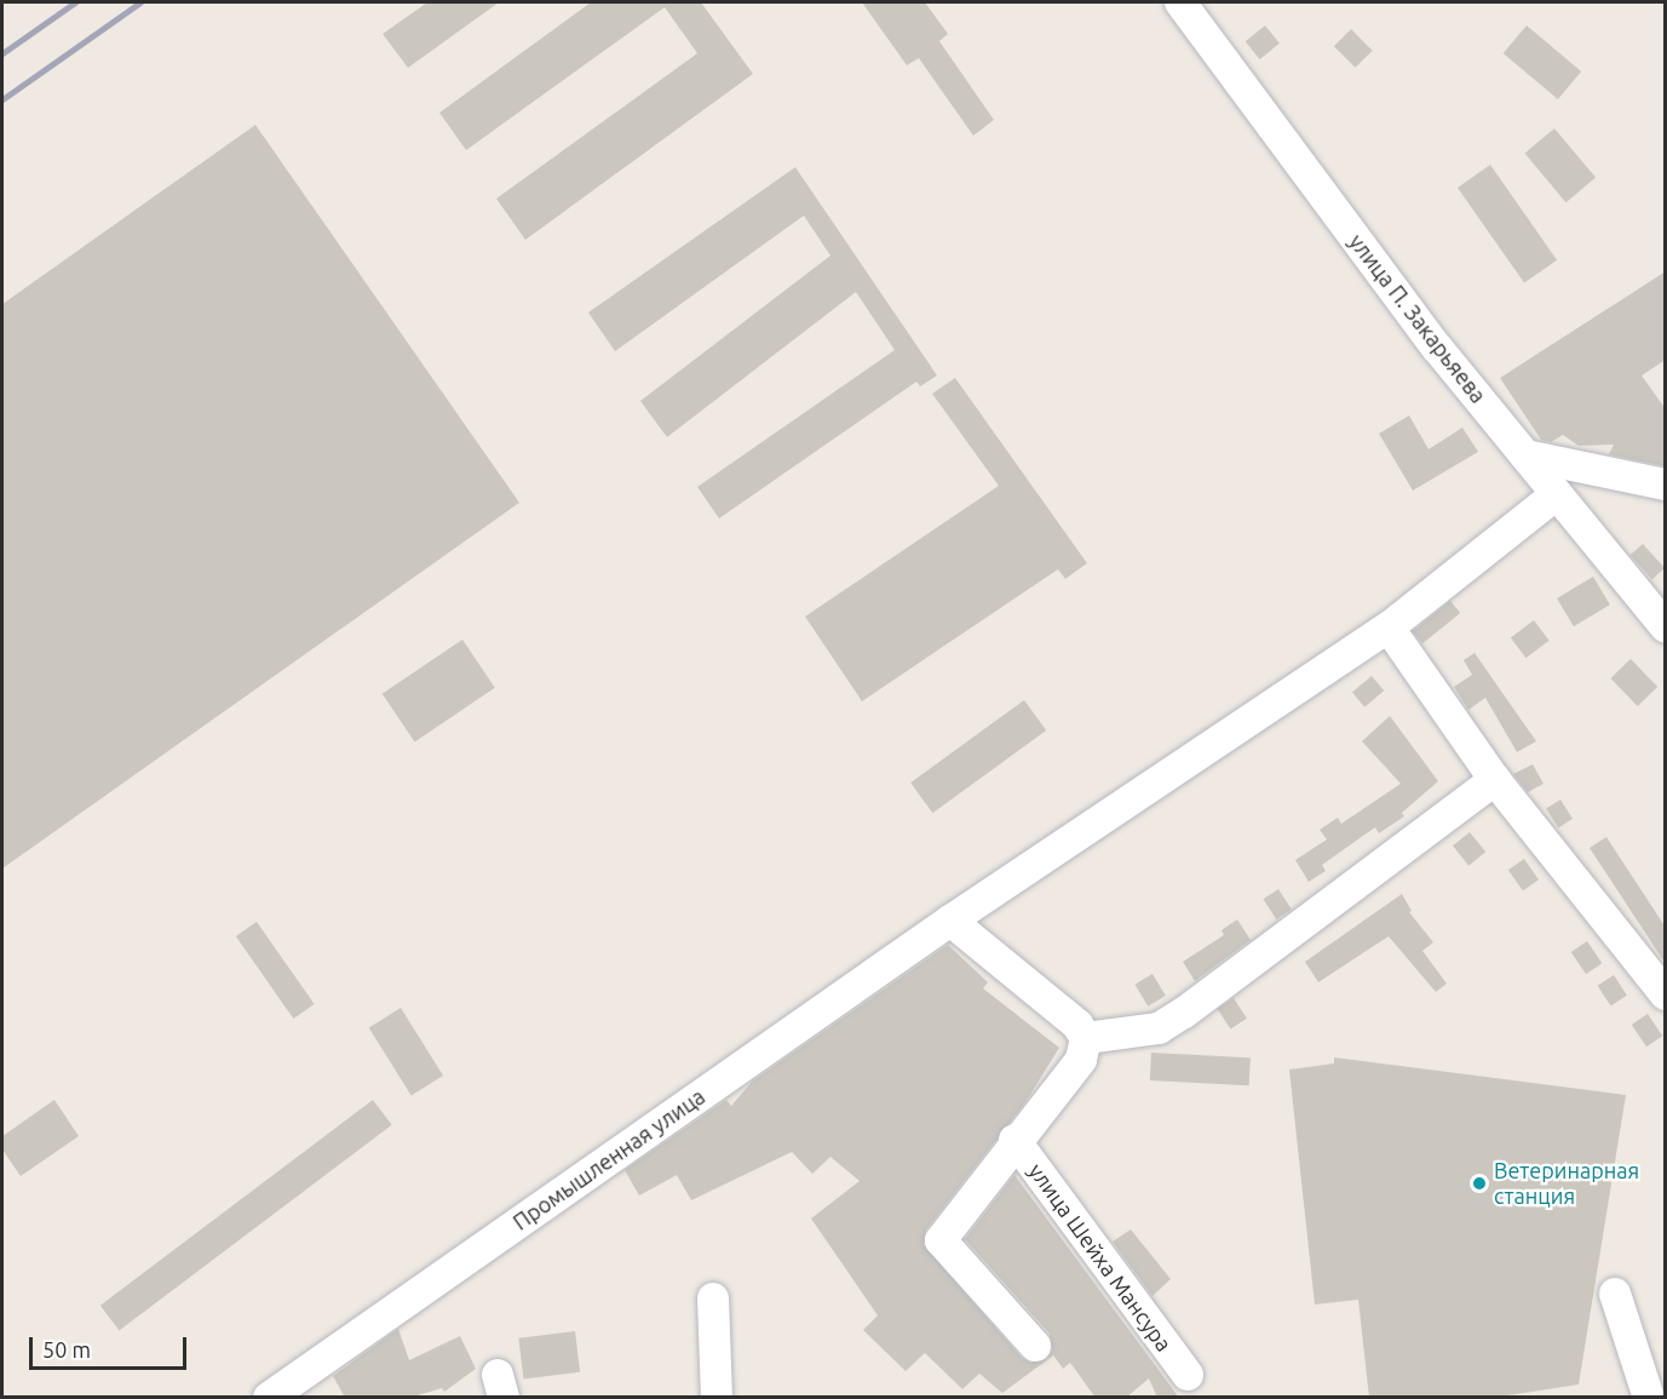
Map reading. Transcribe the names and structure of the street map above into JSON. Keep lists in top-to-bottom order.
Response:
{
  "streets": {
    "street": ["улица П. Закарьяева", "Промышленная улица", "улица Шейха Мансура"]
  },
  "crossings": [
    ["улица П. Закарьяева", "Промышленная улица"]
  ],
  "places": ["Ветеринарная станция"],
  "scale_bar": "50 m"
}
